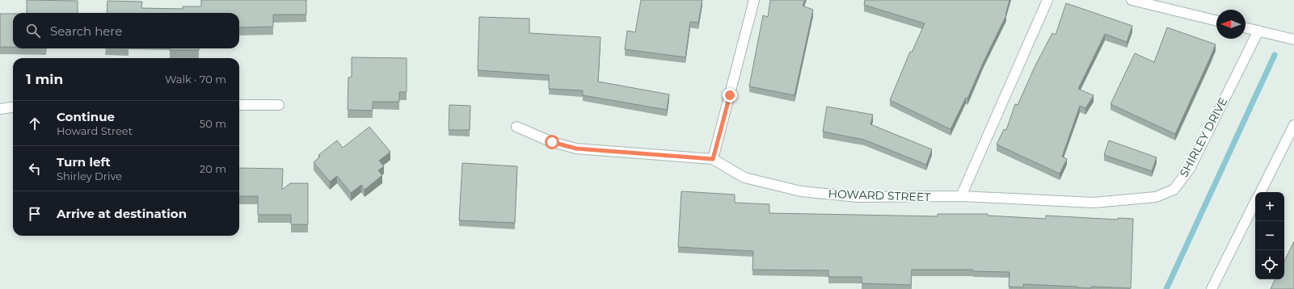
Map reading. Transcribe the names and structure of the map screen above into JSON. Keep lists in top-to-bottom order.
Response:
{
  "streets": {
    "street": ["SHIRLEY DRIVE", "HOWARD STREET"]
  },
  "crossings": [
    ["SHIRLEY DRIVE", "HOWARD STREET"]
  ],
  "north": "left",
  "page": {
    "search": "Search here",
    "heading": ["1 min", "Walk · 70 m"],
    "list": [
      ["Continue", "Howard Street", "50 m"],
      ["Turn left", "Shirley Drive", "20 m"],
      "Arrive at destination"
    ],
    "map_buttons": ["+", "−"]
  }
}
